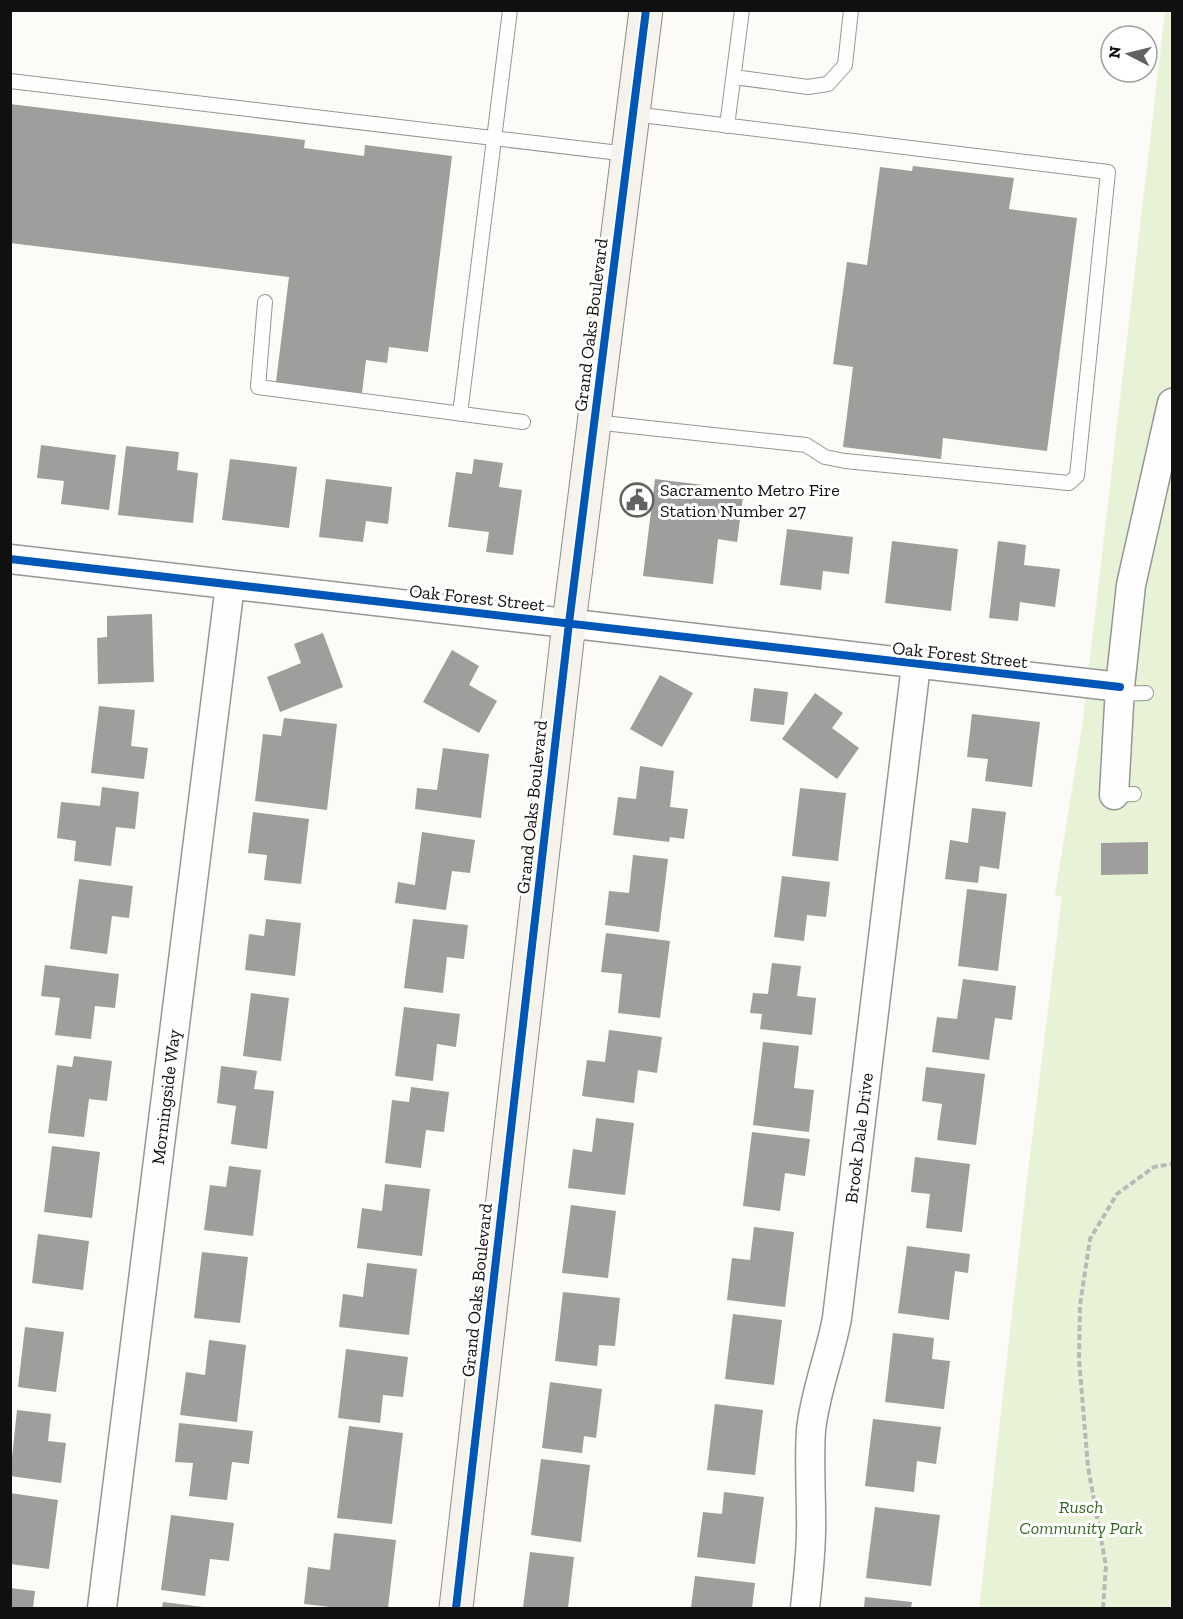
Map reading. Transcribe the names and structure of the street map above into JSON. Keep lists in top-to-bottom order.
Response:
{
  "streets": {
    "street": [
      "Grand Oaks Boulevard",
      "Oak Forest Street",
      "Morningside Way",
      "Brook Dale Drive"
    ]
  },
  "crossings": [
    ["Grand Oaks Boulevard", "Oak Forest Street"],
    ["Oak Forest Street", "Morningside Way"],
    ["Oak Forest Street", "Brook Dale Drive"]
  ],
  "parks": ["Rusch Community Park"],
  "places": {
    "public building": ["Sacramento Metro Fire Station Number 27"]
  },
  "north": "left"
}
